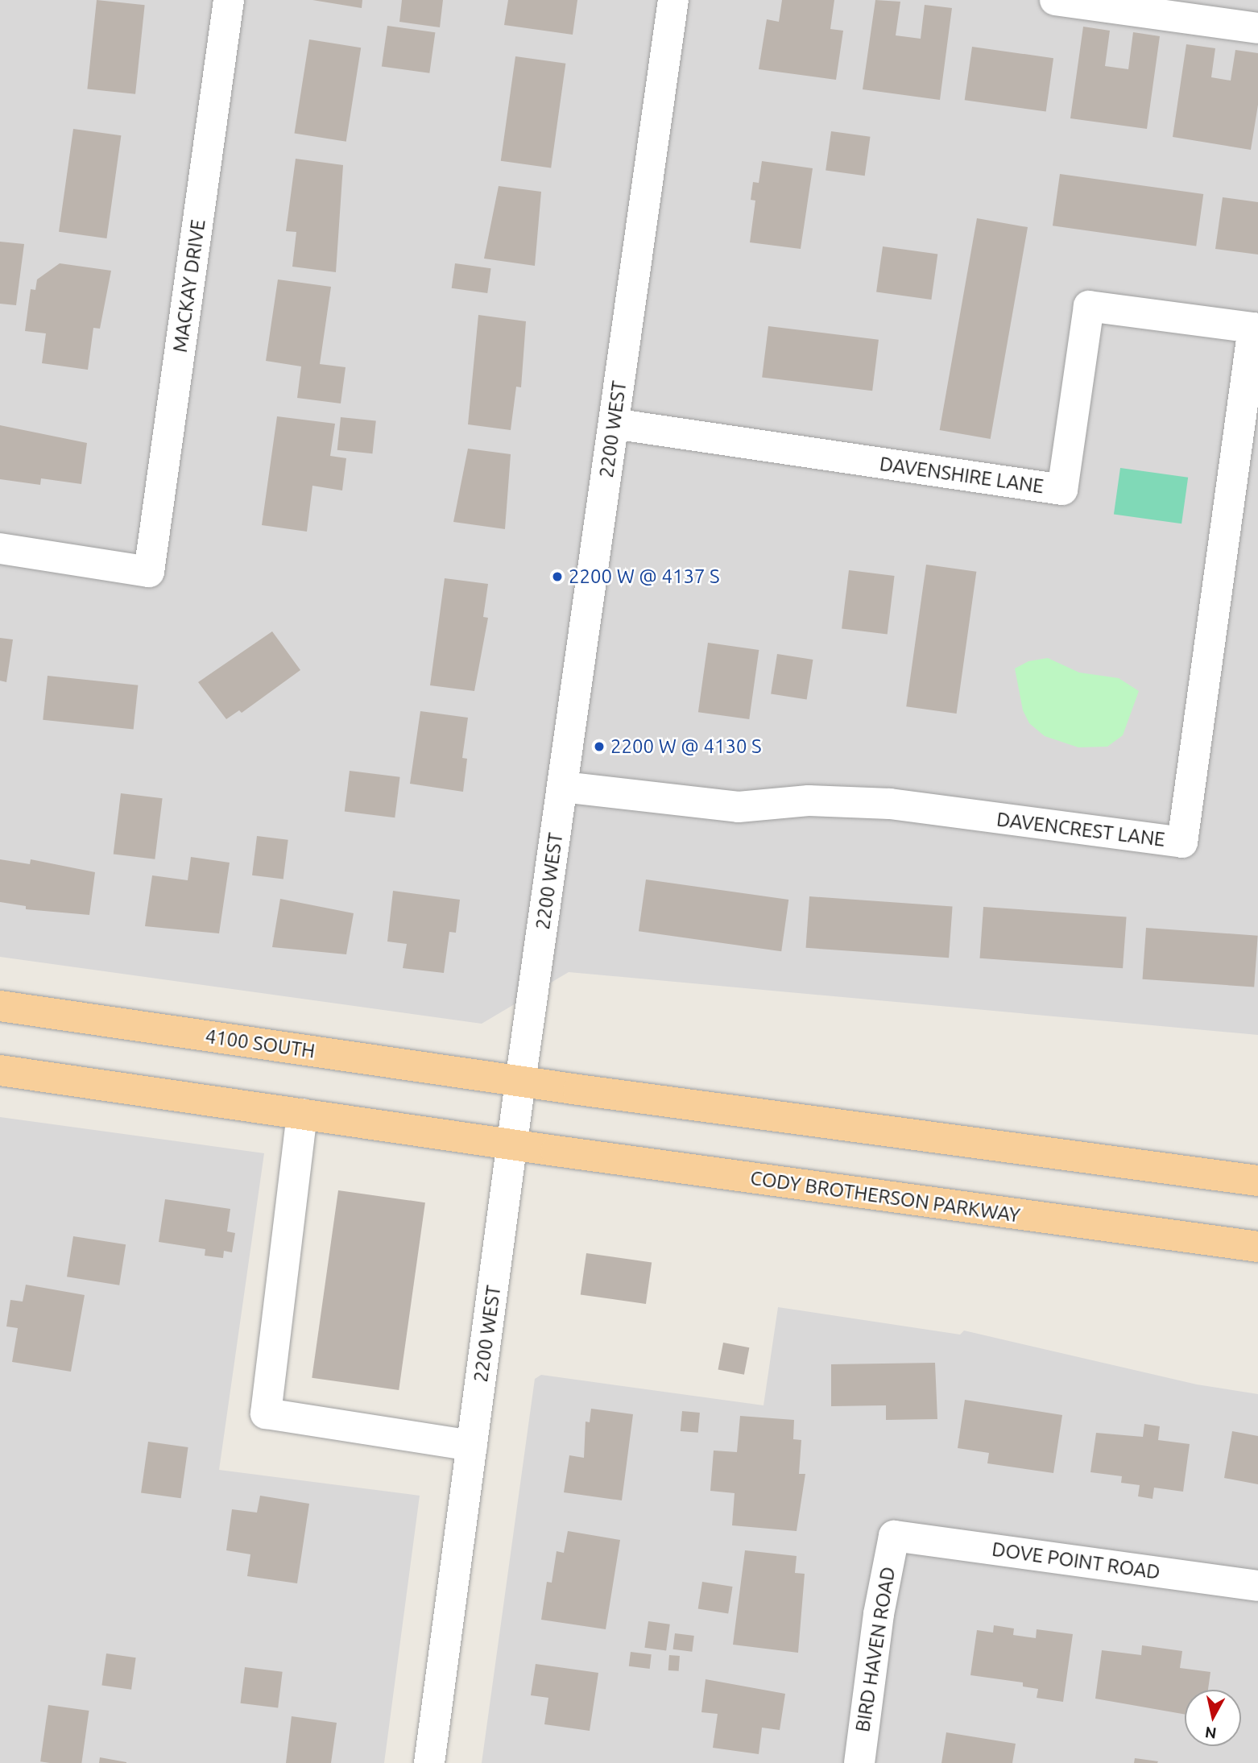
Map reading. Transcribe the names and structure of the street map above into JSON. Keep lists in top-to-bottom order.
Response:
{
  "streets": {
    "main road": ["4100 SOUTH", "CODY BROTHERSON PARKWAY"],
    "street": [
      "MACKAY DRIVE",
      "2200 WEST",
      "DAVENSHIRE LANE",
      "DAVENCREST LANE",
      "DOVE POINT ROAD",
      "BIRD HAVEN ROAD"
    ]
  },
  "crossings": [
    ["2200 WEST", "DAVENSHIRE LANE"],
    ["2200 WEST", "DAVENCREST LANE"],
    ["2200 WEST", "4100 SOUTH"],
    ["2200 WEST", "CODY BROTHERSON PARKWAY"],
    ["DAVENSHIRE LANE", "DAVENCREST LANE"],
    ["DOVE POINT ROAD", "BIRD HAVEN ROAD"]
  ],
  "places": ["2200 W @ 4137 S", "2200 W @ 4130 S"],
  "north": "bottom"
}
